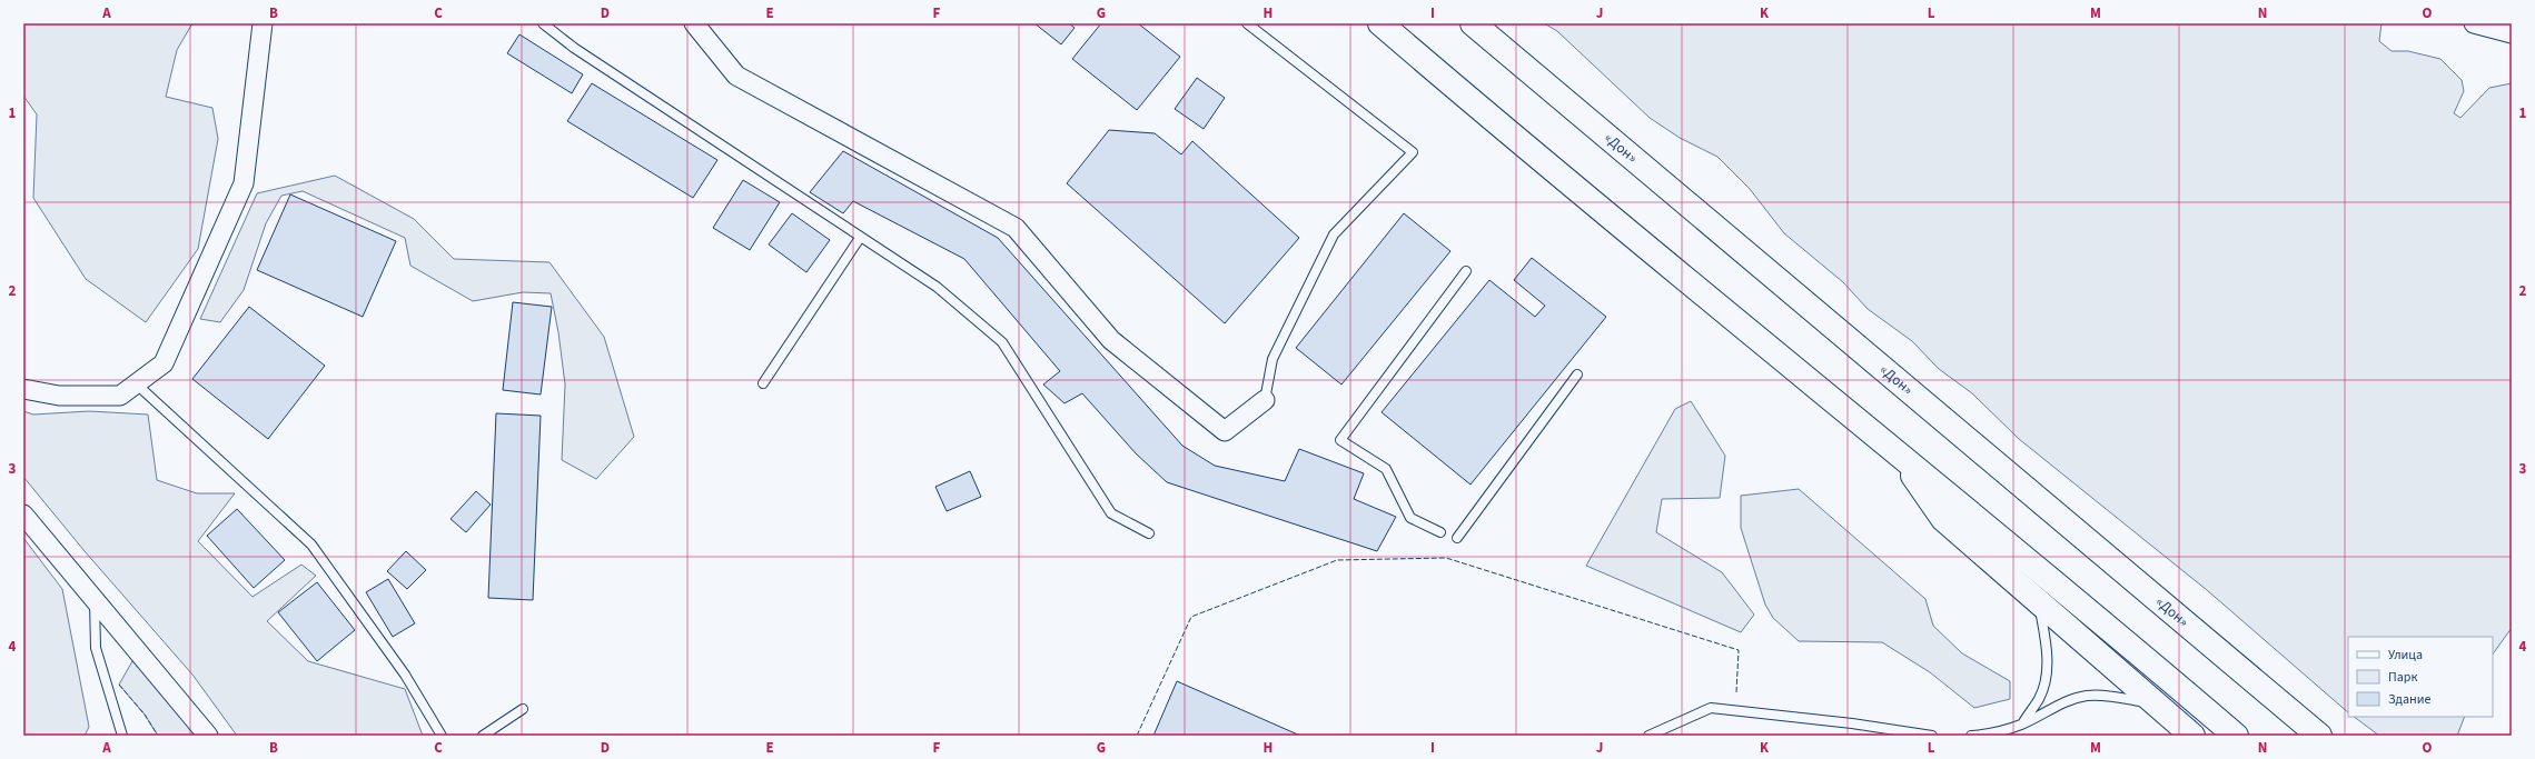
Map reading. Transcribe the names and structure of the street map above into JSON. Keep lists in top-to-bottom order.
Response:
{
  "streets": {
    "highway": ["«Дон»"]
  },
  "legend": ["Улица", "Парк", "Здание"],
  "grid": {
    "columns": [
      "A",
      "B",
      "C",
      "D",
      "E",
      "F",
      "G",
      "H",
      "I",
      "J",
      "K",
      "L",
      "M",
      "N",
      "O"
    ],
    "rows": [
      "1",
      "2",
      "3",
      "4"
    ]
  }
}
